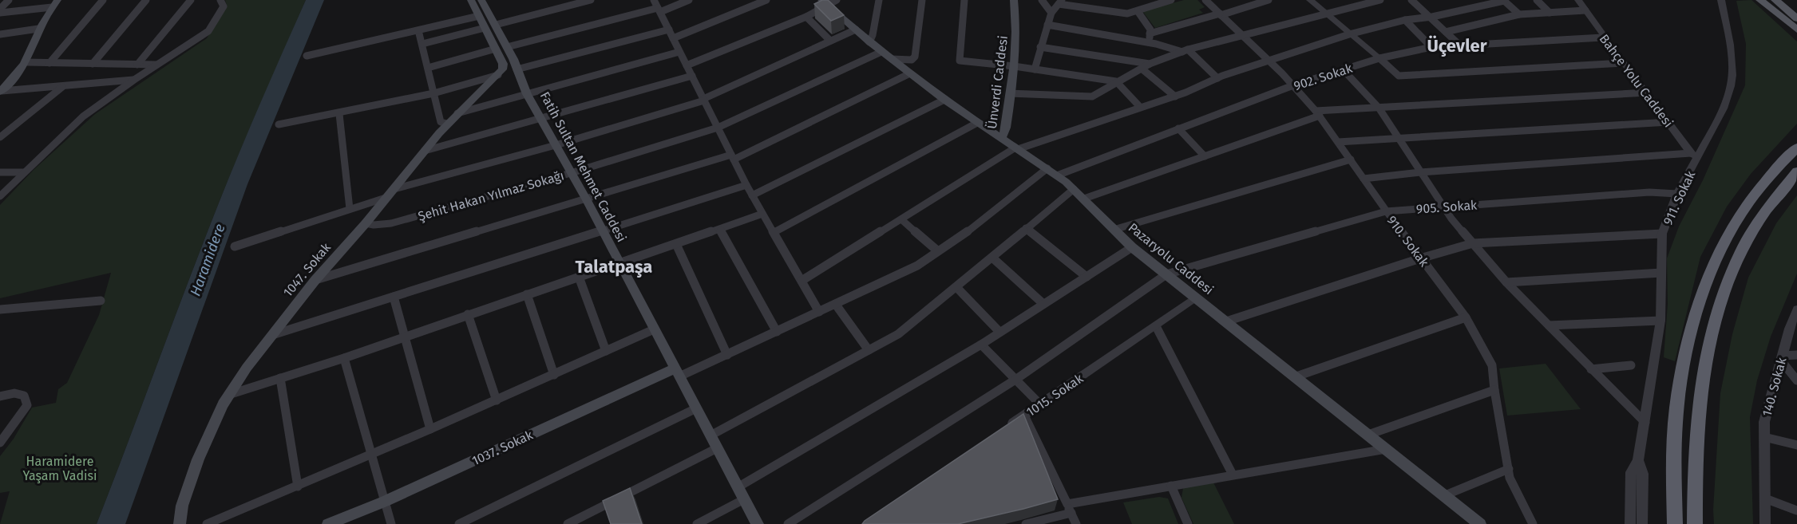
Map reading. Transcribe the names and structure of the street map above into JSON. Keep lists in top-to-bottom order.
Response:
{
  "streets": {
    "main road": [
      "Ünverdi Caddesi",
      "Fatih Sultan Mehmet Caddesi",
      "Pazaryolu Caddesi",
      "1047. Sokak",
      "1037. Sokak"
    ],
    "street": [
      "902. Sokak",
      "Bahçe Yolu Caddesi",
      "Şehit Hakan Yılmaz Sokağı",
      "911. Sokak",
      "905. Sokak",
      "910. Sokak",
      "140. Sokak",
      "1015. Sokak"
    ]
  },
  "crossings": [
    ["902. Sokak", "Bahçe Yolu Caddesi"],
    ["902. Sokak", "910. Sokak"],
    ["902. Sokak", "Pazaryolu Caddesi"],
    ["Bahçe Yolu Caddesi", "911. Sokak"],
    ["Ünverdi Caddesi", "Pazaryolu Caddesi"],
    ["Fatih Sultan Mehmet Caddesi", "Şehit Hakan Yılmaz Sokağı"],
    ["Fatih Sultan Mehmet Caddesi", "1037. Sokak"],
    ["Şehit Hakan Yılmaz Sokağı", "Pazaryolu Caddesi"],
    ["Şehit Hakan Yılmaz Sokağı", "1047. Sokak"],
    ["911. Sokak", "905. Sokak"],
    ["905. Sokak", "910. Sokak"],
    ["905. Sokak", "Pazaryolu Caddesi"],
    ["Pazaryolu Caddesi", "1015. Sokak"]
  ],
  "districts": ["Üçevler", "Talatpaşa"],
  "water": ["Haramidere"],
  "parks": ["Haramidere Yaşam Vadisi"]
}
